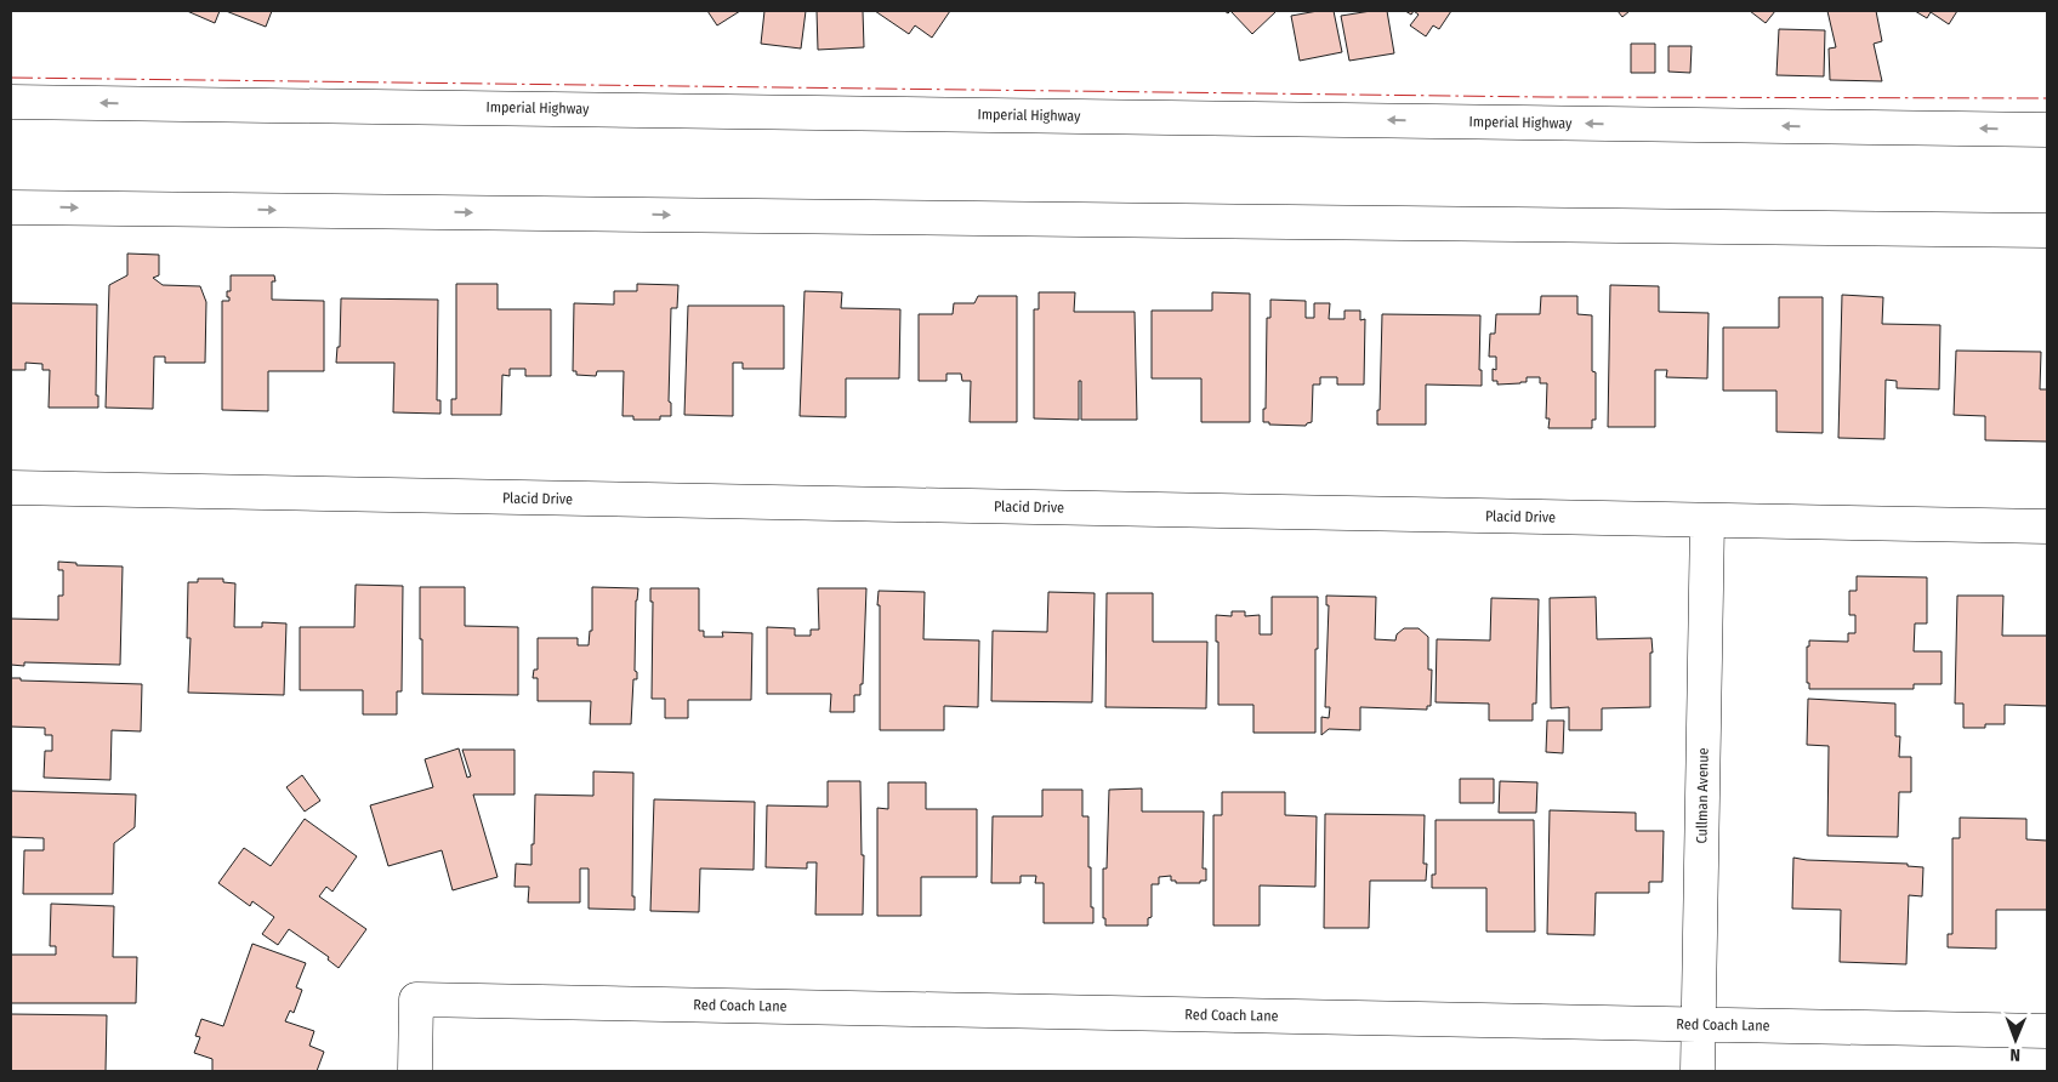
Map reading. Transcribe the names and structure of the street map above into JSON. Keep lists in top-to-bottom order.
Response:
{
  "streets": {
    "street": [
      "Imperial Highway",
      "Placid Drive",
      "Cullman Avenue",
      "Red Coach Lane"
    ]
  },
  "crossings": [
    ["Placid Drive", "Cullman Avenue"],
    ["Cullman Avenue", "Red Coach Lane"]
  ],
  "north": "bottom"
}
